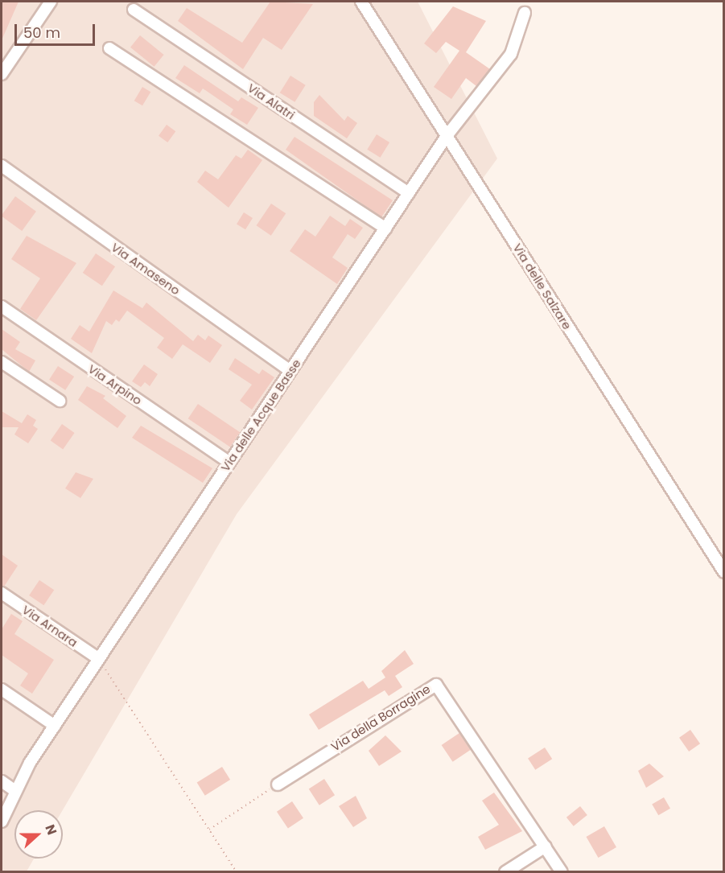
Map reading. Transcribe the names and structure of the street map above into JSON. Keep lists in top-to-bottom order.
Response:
{
  "streets": {
    "street": [
      "Via Alatri",
      "Via Amaseno",
      "Via delle Salzare",
      "Via Arpino",
      "Via delle Acque Basse",
      "Via Arnara",
      "Via della Borragine"
    ]
  },
  "crossings": [
    ["Via Alatri", "Via delle Acque Basse"],
    ["Via Amaseno", "Via delle Acque Basse"],
    ["Via delle Salzare", "Via delle Acque Basse"],
    ["Via Arpino", "Via delle Acque Basse"],
    ["Via delle Acque Basse", "Via Arnara"]
  ],
  "scale_bar": "50 m",
  "north": "right"
}
